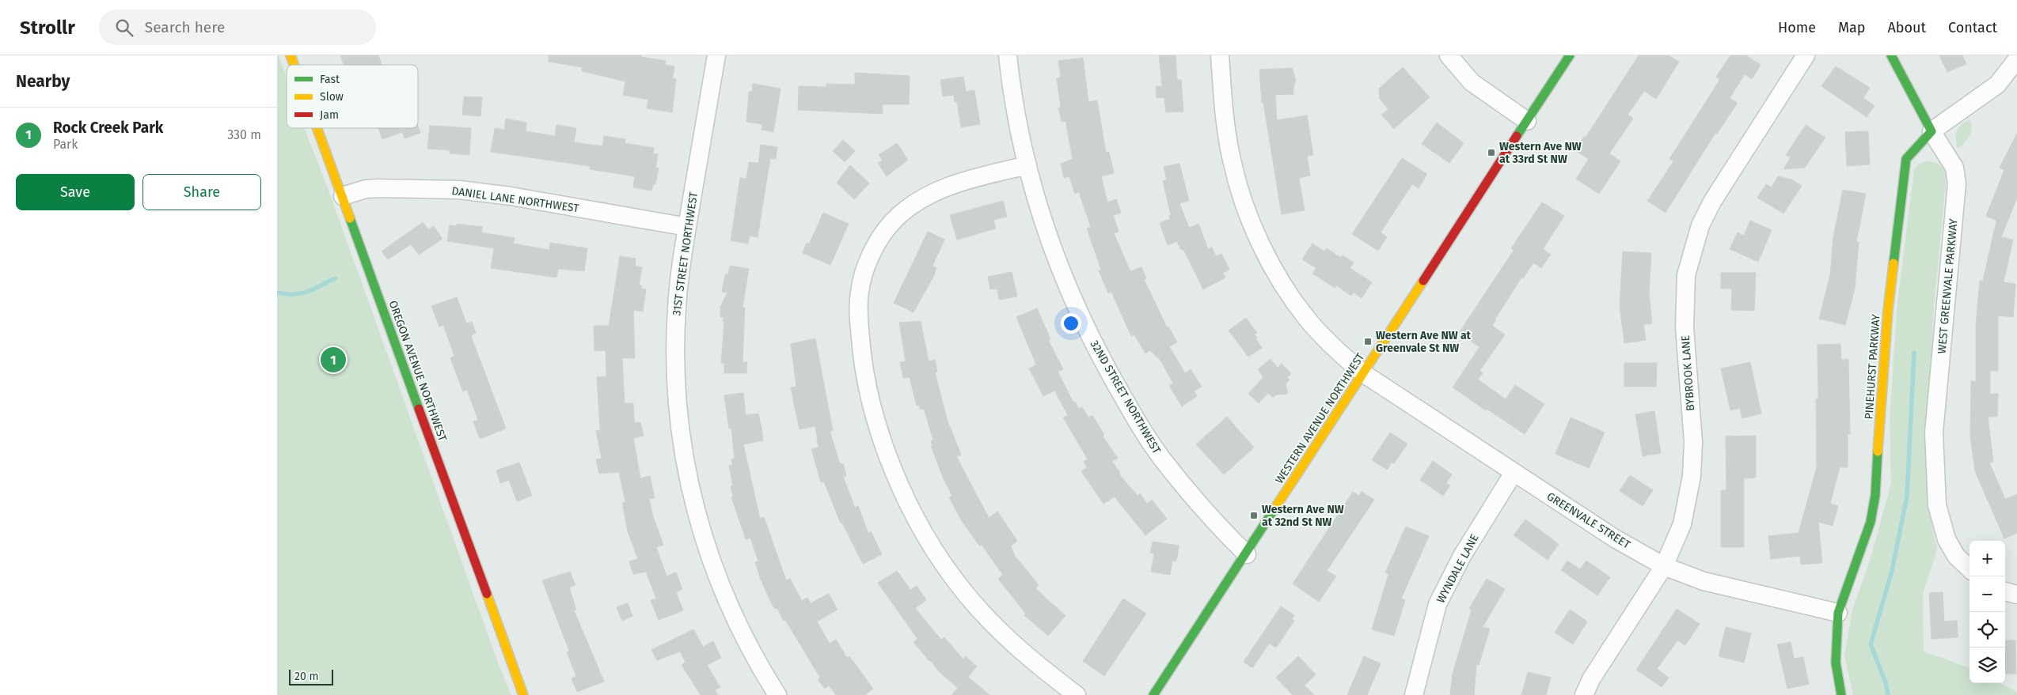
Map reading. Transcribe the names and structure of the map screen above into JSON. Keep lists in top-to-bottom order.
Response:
{
  "streets": {
    "street": [
      "DANIEL LANE NORTHWEST",
      "31ST STREET NORTHWEST",
      "WEST GREENVALE PARKWAY",
      "PINEHURST PARKWAY",
      "OREGON AVENUE NORTHWEST",
      "BYBROOK LANE",
      "32ND STREET NORTHWEST",
      "WESTERN AVENUE NORTHWEST",
      "GREENVALE STREET",
      "WYNDALE LANE"
    ]
  },
  "crossings": [
    ["DANIEL LANE NORTHWEST", "31ST STREET NORTHWEST"],
    ["DANIEL LANE NORTHWEST", "OREGON AVENUE NORTHWEST"],
    ["WEST GREENVALE PARKWAY", "PINEHURST PARKWAY"],
    ["PINEHURST PARKWAY", "GREENVALE STREET"],
    ["BYBROOK LANE", "GREENVALE STREET"],
    ["32ND STREET NORTHWEST", "WESTERN AVENUE NORTHWEST"],
    ["WESTERN AVENUE NORTHWEST", "GREENVALE STREET"],
    ["GREENVALE STREET", "WYNDALE LANE"]
  ],
  "places": {
    "transit": ["Western Ave NW at 33rd St NW", "Western Ave NW at Greenvale St NW", "Western Ave NW at 32nd St NW"]
  },
  "legend": ["Fast", "Slow", "Jam"],
  "scale_bar": "20 m",
  "page": {
    "header": "Strollr",
    "search": "Search here",
    "nav": [
      "Home",
      "Map",
      "About",
      "Contact"
    ],
    "heading": "Nearby",
    "list": [
      {
        "mark": "1",
        "name": "Rock Creek Park",
        "note": "Park",
        "value": "330 m"
      }
    ],
    "buttons": ["Save", "Share"],
    "pins": "1",
    "map_buttons": ["+", "−"],
    "scale": "20 m"
  }
}
